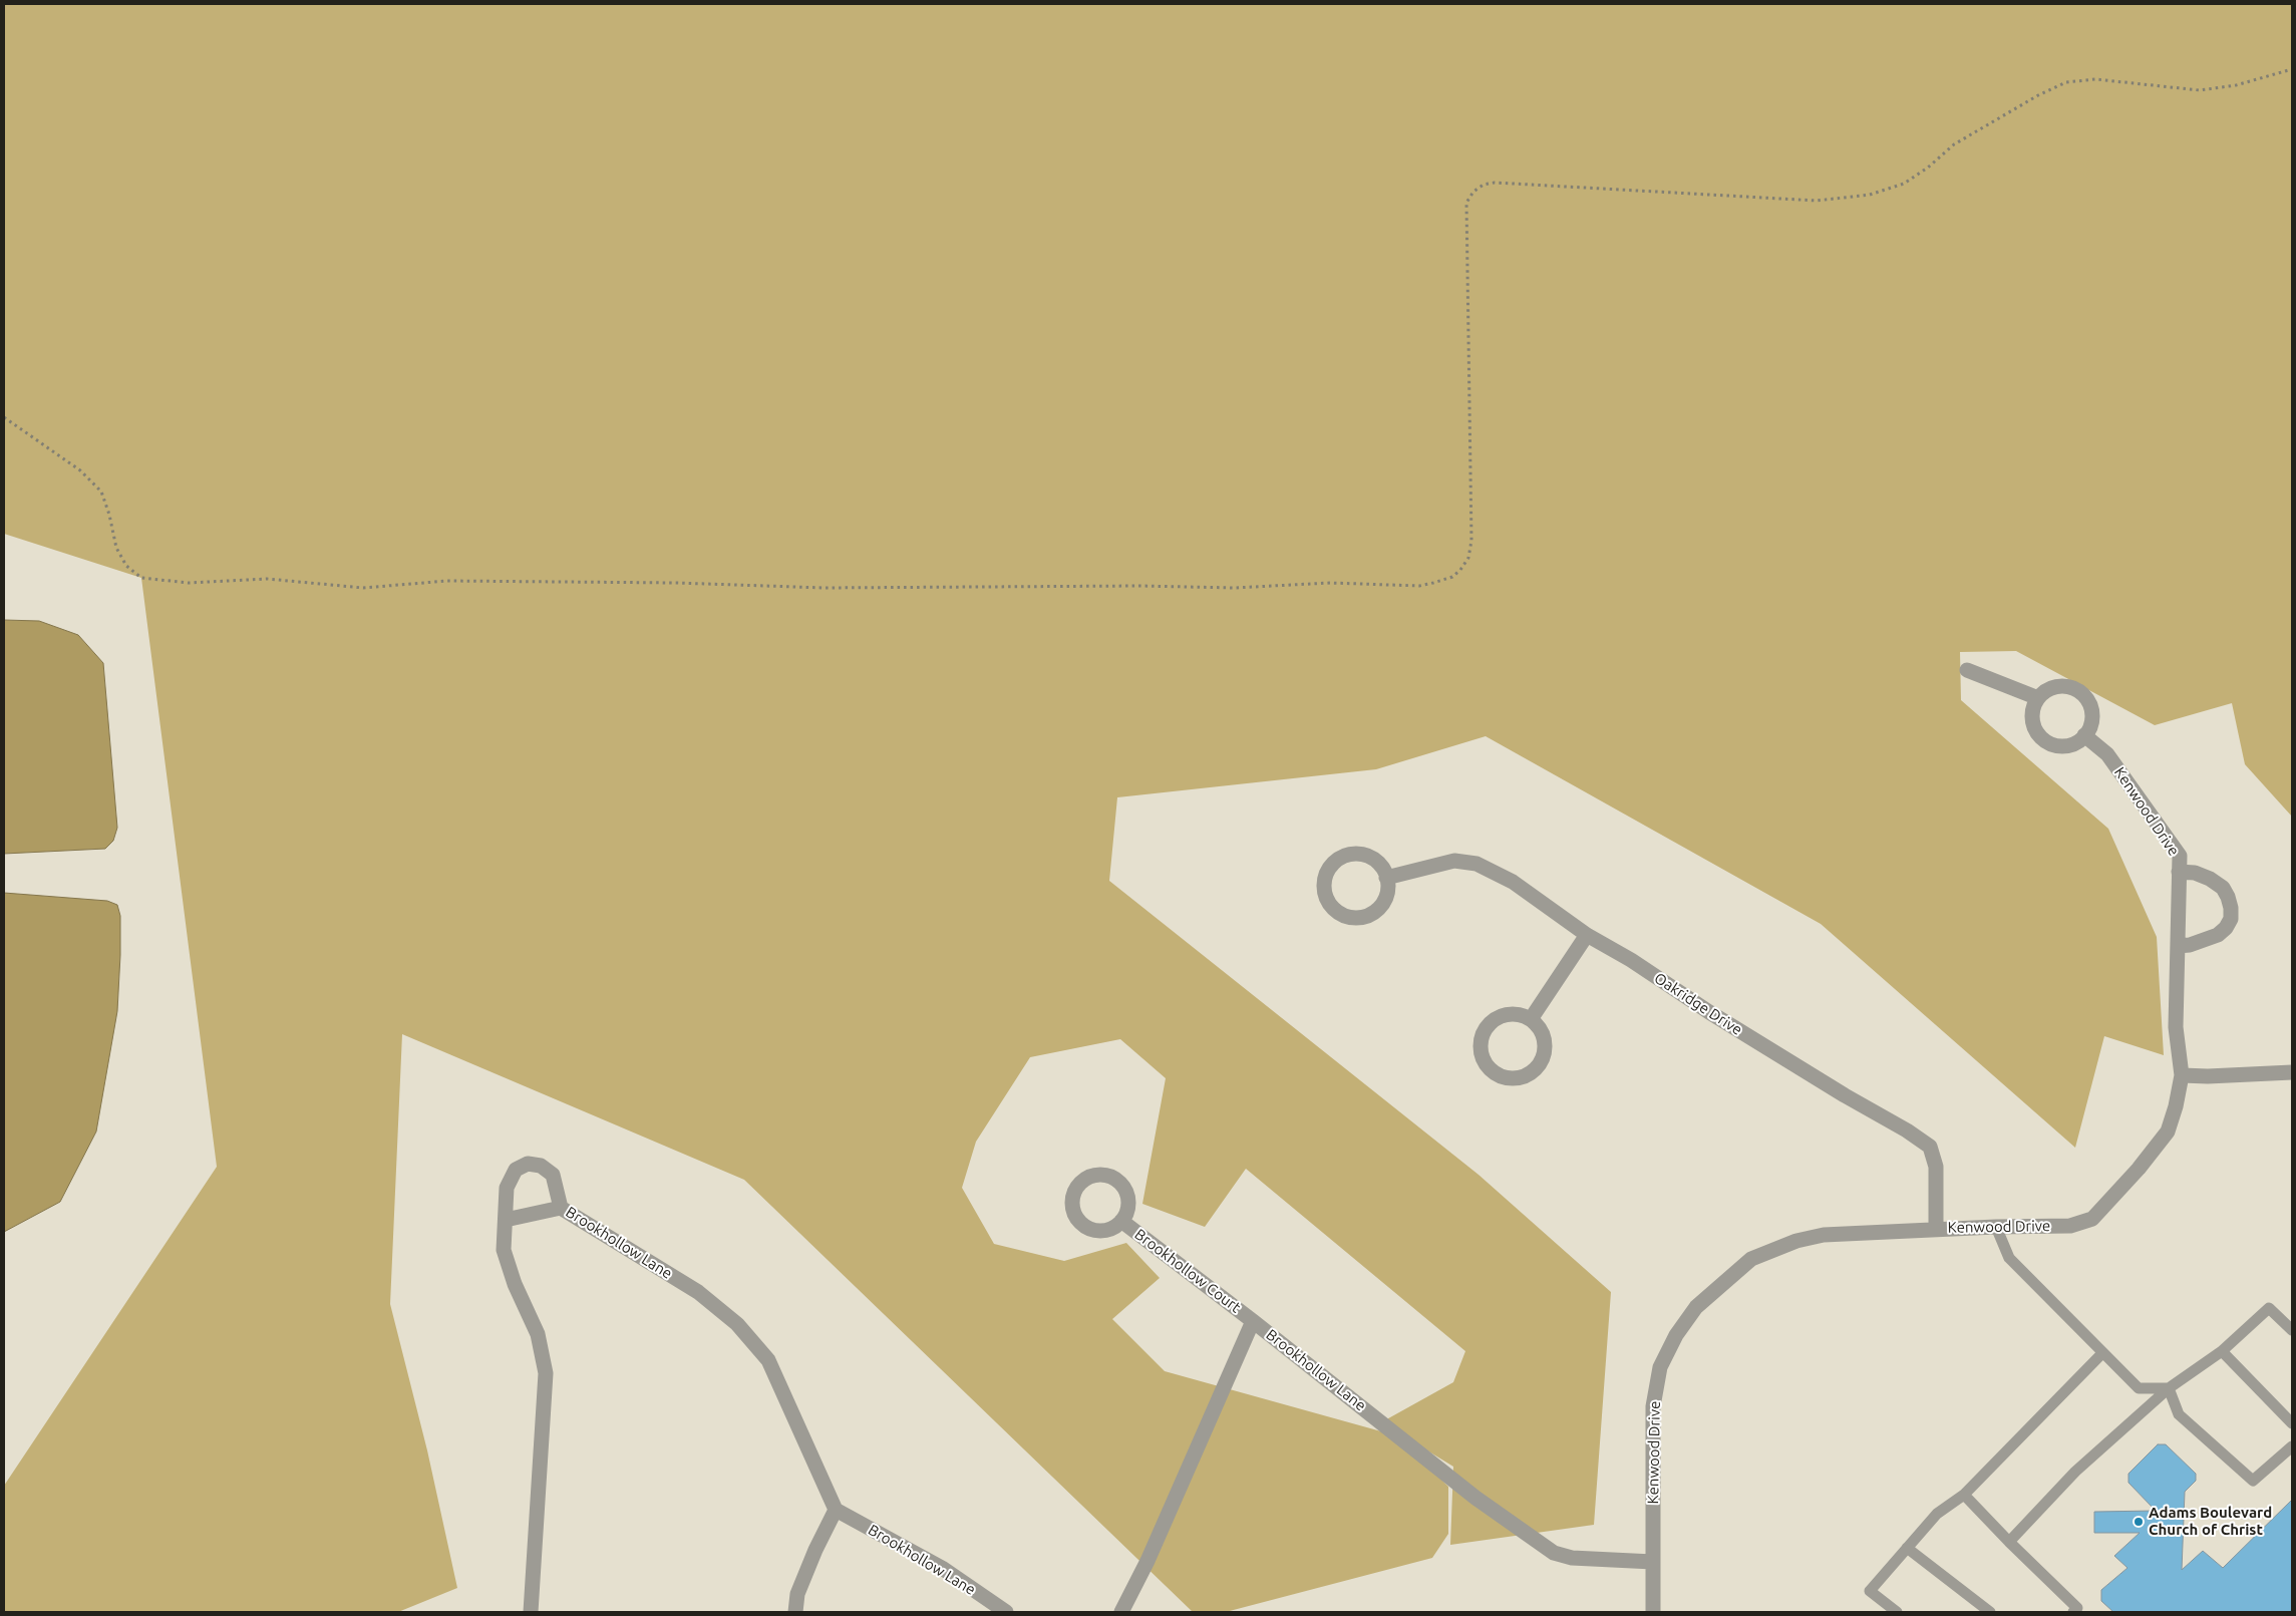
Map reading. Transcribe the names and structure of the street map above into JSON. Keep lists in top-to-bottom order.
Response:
{
  "streets": {
    "street": [
      "Kenwood Drive",
      "Oakridge Drive",
      "Brookhollow Lane",
      "Brookhollow Court"
    ]
  },
  "crossings": [
    ["Kenwood Drive", "Oakridge Drive"],
    ["Kenwood Drive", "Brookhollow Lane"],
    ["Brookhollow Lane", "Brookhollow Court"]
  ],
  "places": ["Adams Boulevard Church of Christ"]
}
